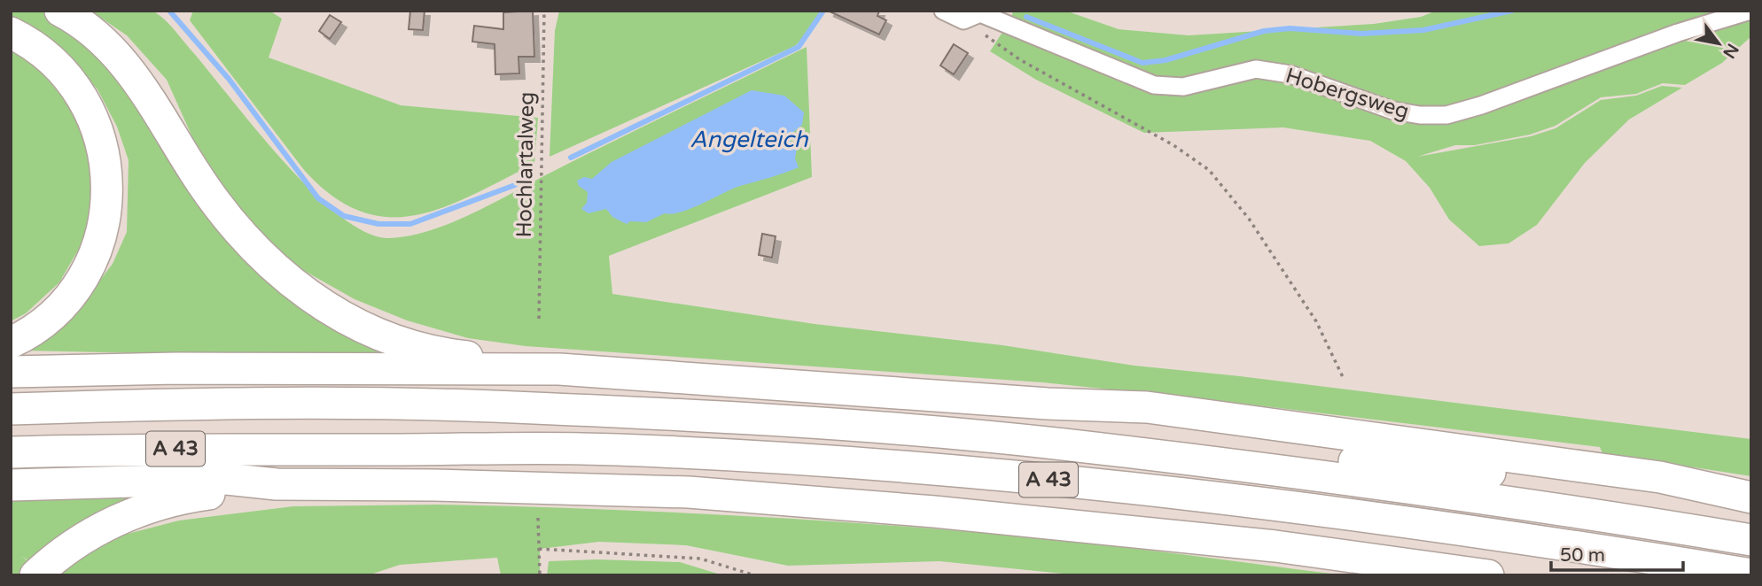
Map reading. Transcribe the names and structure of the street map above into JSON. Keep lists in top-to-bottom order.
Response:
{
  "streets": {
    "highway": ["A 43"],
    "street": ["Hobergsweg"],
    "path": ["Hochlartalweg"]
  },
  "water": ["Angelteich"],
  "scale_bar": "50 m",
  "north": "bottom right"
}
